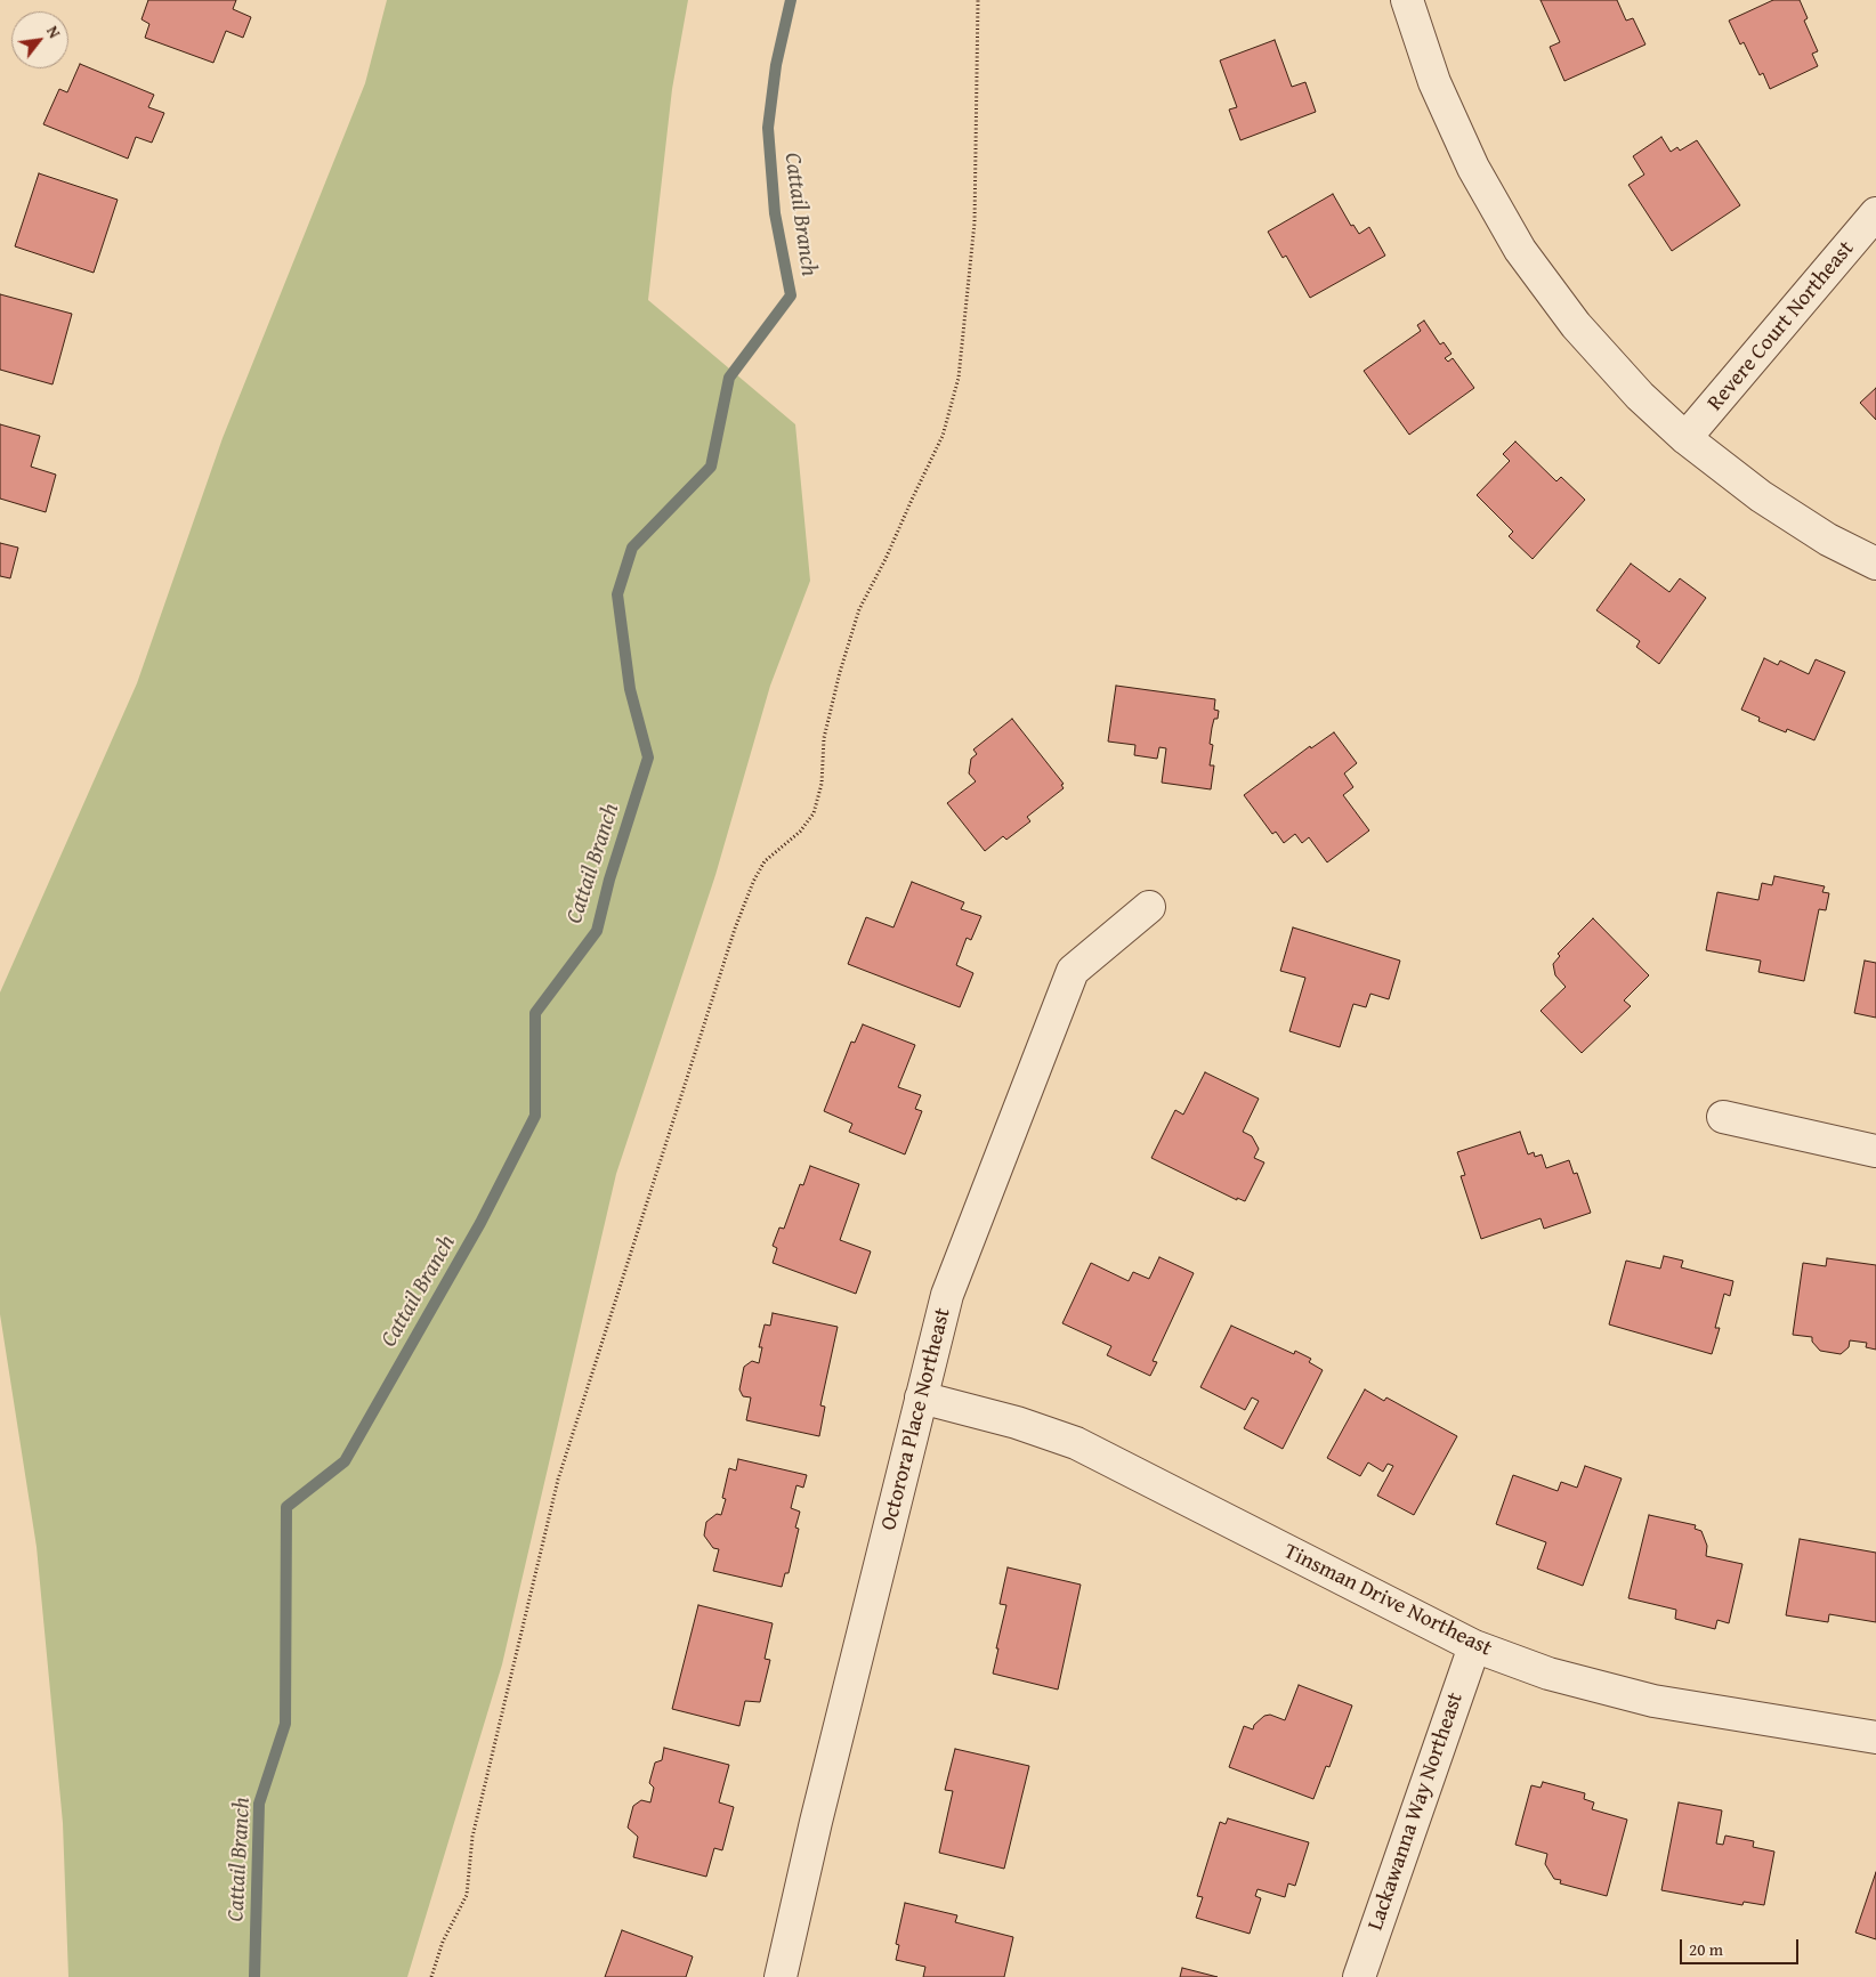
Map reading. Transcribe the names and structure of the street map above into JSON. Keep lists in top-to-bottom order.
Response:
{
  "streets": {
    "street": [
      "Revere Court Northeast",
      "Octorora Place Northeast",
      "Tinsman Drive Northeast",
      "Lackawanna Way Northeast"
    ]
  },
  "crossings": [
    ["Octorora Place Northeast", "Tinsman Drive Northeast"],
    ["Tinsman Drive Northeast", "Lackawanna Way Northeast"]
  ],
  "water": ["Cattail Branch"],
  "scale_bar": "20 m",
  "north": "top right"
}
